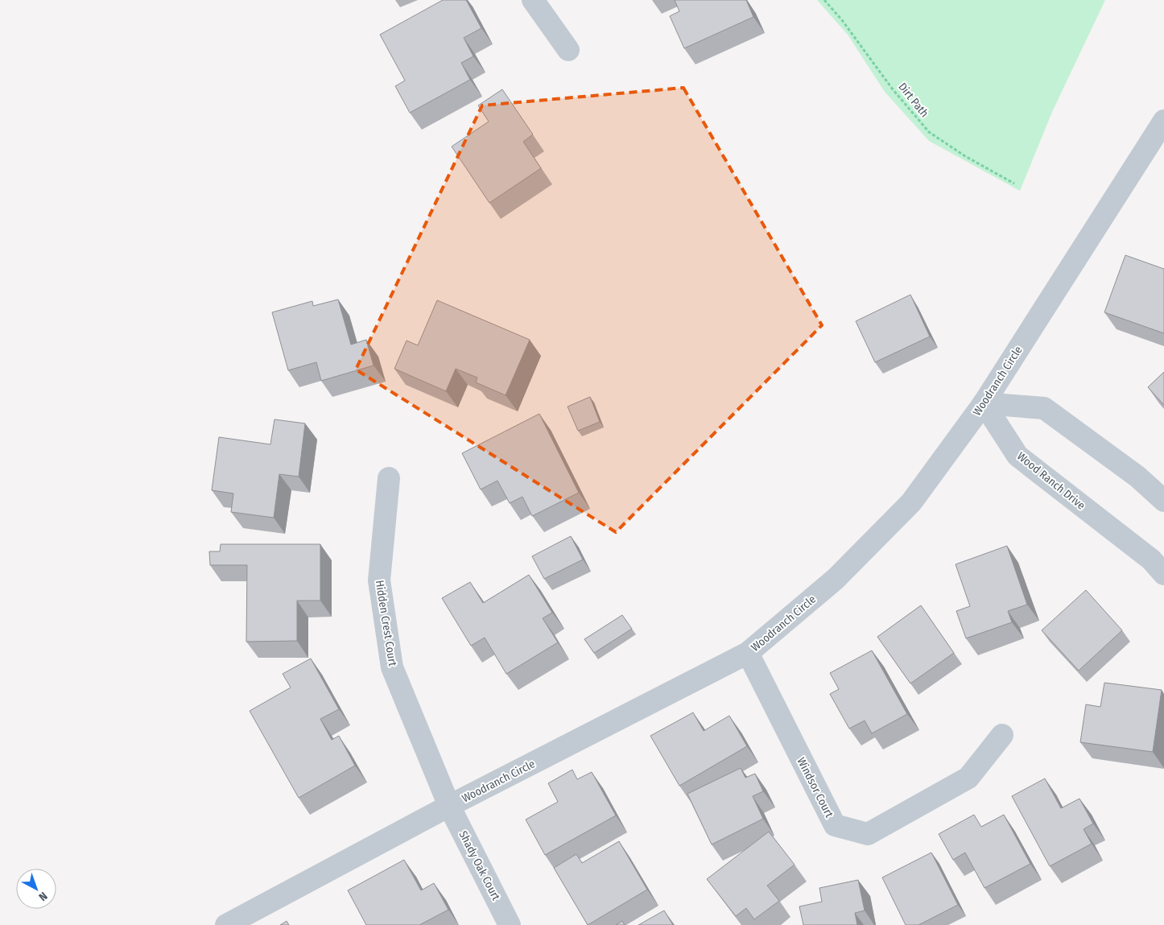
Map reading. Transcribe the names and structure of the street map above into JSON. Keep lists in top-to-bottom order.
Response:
{
  "streets": {
    "street": [
      "Woodranch Circle",
      "Wood Ranch Drive",
      "Hidden Crest Court",
      "Windsor Court",
      "Shady Oak Court"
    ],
    "path": ["Dirt Path"]
  },
  "crossings": [
    ["Woodranch Circle", "Wood Ranch Drive"],
    ["Woodranch Circle", "Hidden Crest Court"],
    ["Woodranch Circle", "Windsor Court"],
    ["Woodranch Circle", "Shady Oak Court"],
    ["Hidden Crest Court", "Shady Oak Court"]
  ],
  "north": "bottom right"
}
